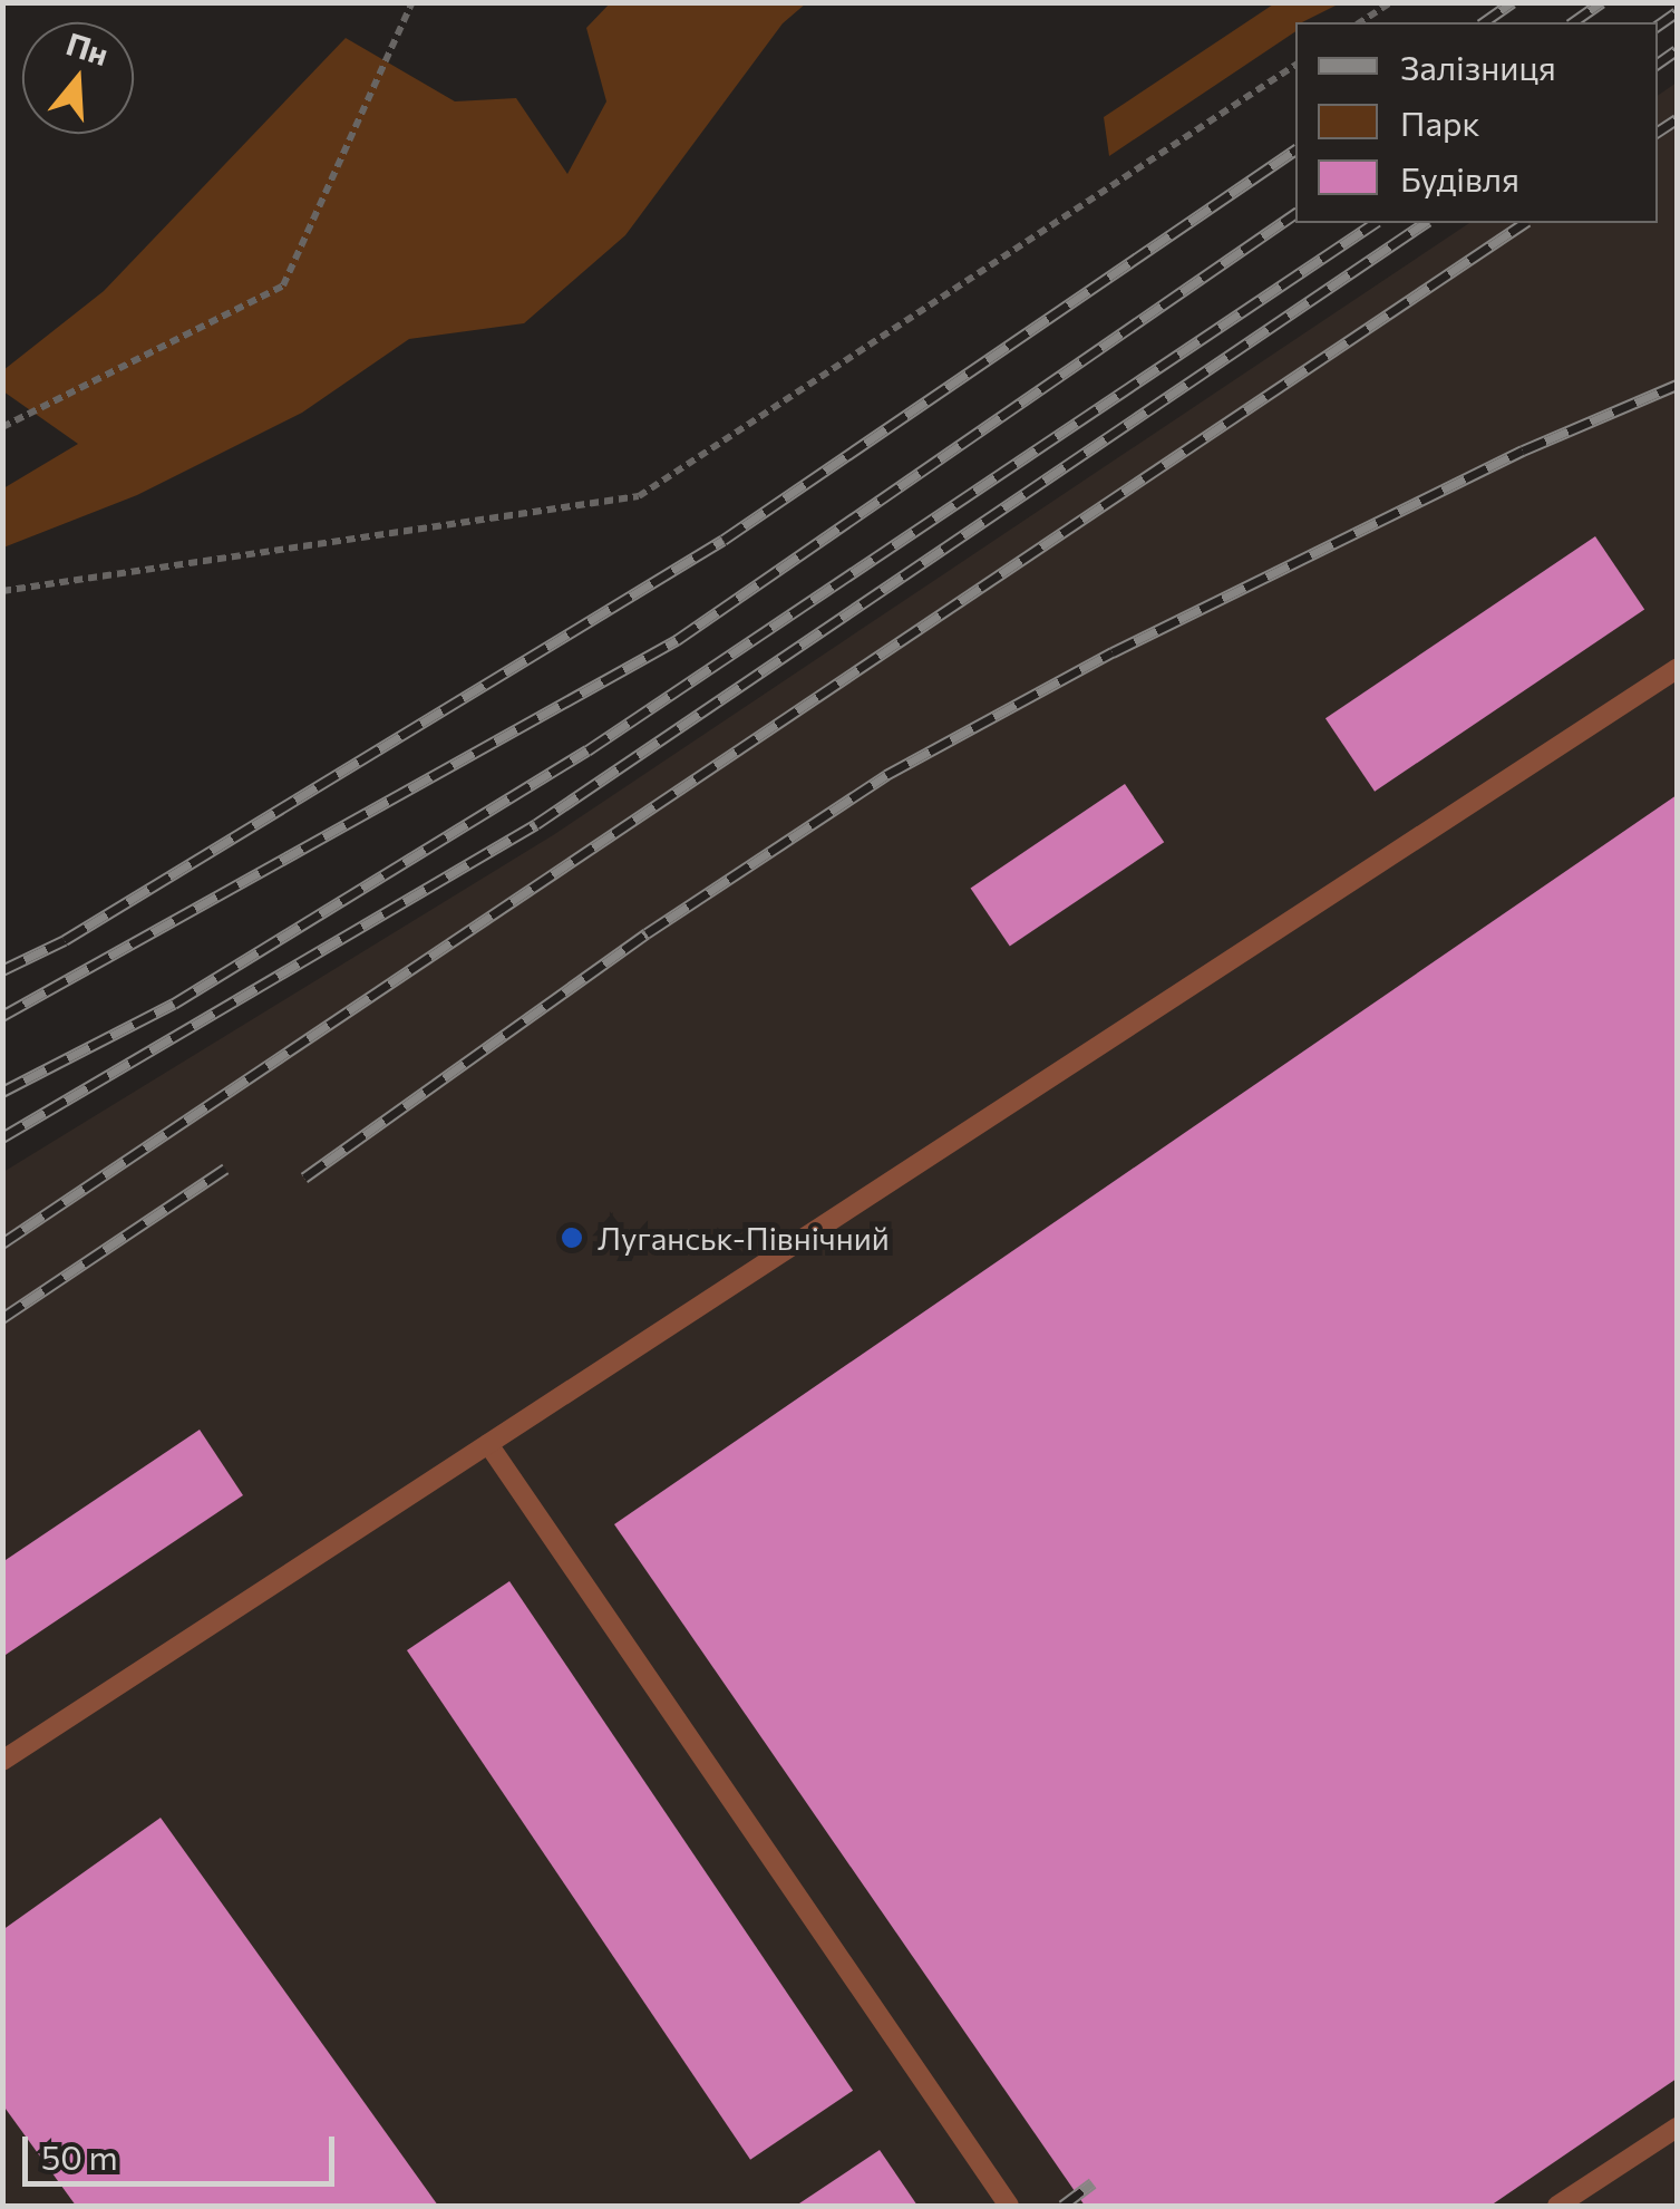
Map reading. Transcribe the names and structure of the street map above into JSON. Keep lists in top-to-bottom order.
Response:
{
  "places": ["Луганськ-Північний"],
  "legend": ["Залізниця", "Парк", "Будівля"],
  "scale_bar": "50 m",
  "north": "top"
}
